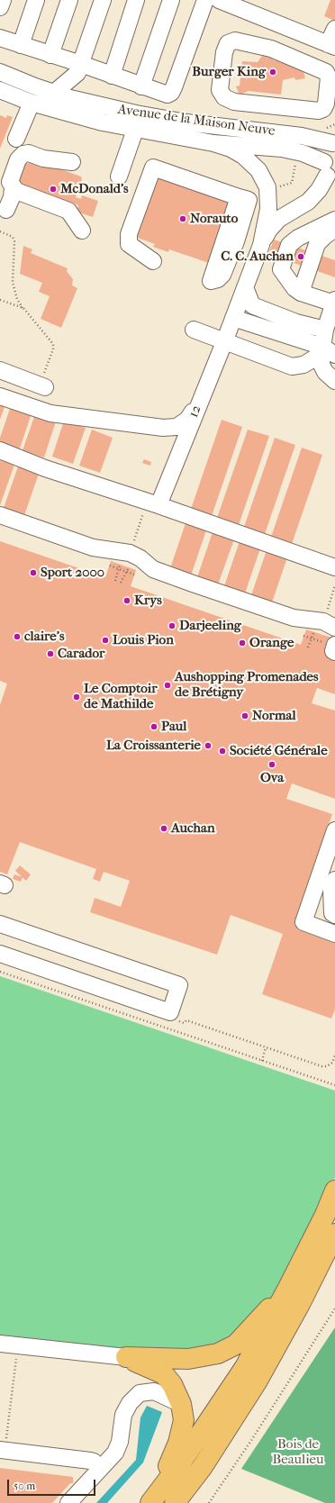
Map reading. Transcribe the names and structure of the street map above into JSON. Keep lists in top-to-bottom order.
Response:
{
  "streets": {
    "street": ["Avenue de la Maison Neuve", "12"]
  },
  "parks": ["Bois de Beaulieu"],
  "places": [
    "Burger King",
    "McDonald's",
    "Norauto",
    "C. C. Auchan",
    "Sport 2000",
    "Krys",
    "Darjeeling",
    "claire's",
    "Louis Pion",
    "Orange",
    "Carador",
    "Aushopping Promenades de Brétigny",
    "Le Comptoir de Mathilde",
    "Normal",
    "Paul",
    "La Croissanterie",
    "Société Générale",
    "Ova",
    "Auchan"
  ],
  "scale_bar": "50 m"
}
